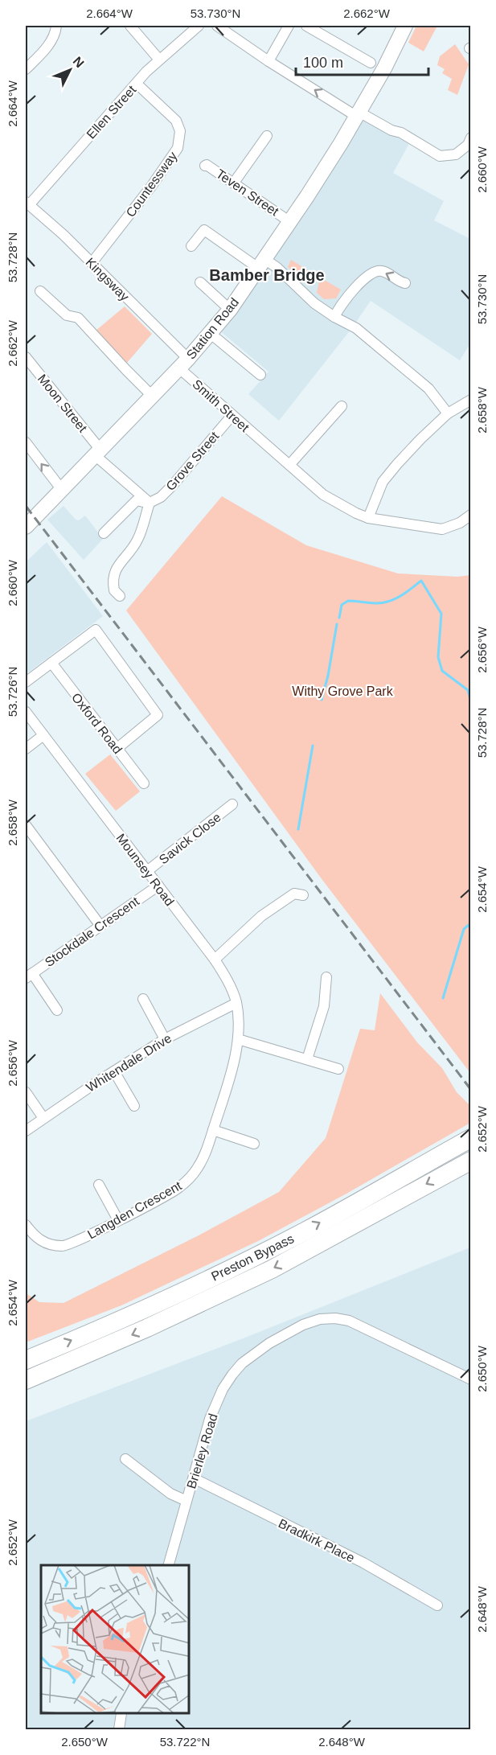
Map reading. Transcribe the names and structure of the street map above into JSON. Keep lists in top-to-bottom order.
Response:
{
  "streets": {
    "highway": ["Preston Bypass"],
    "main road": ["Station Road"],
    "street": [
      "Ellen Street",
      "Countessway",
      "Teven Street",
      "Kingsway",
      "Moon Street",
      "Smith Street",
      "Grove Street",
      "Oxford Road",
      "Savick Close",
      "Mounsey Road",
      "Stockdale Crescent",
      "Whitendale Drive",
      "Langden Crescent",
      "Brierley Road",
      "Bradkirk Place"
    ]
  },
  "crossings": [
    ["Ellen Street", "Countessway"],
    ["Ellen Street", "Kingsway"],
    ["Countessway", "Kingsway"],
    ["Teven Street", "Station Road"],
    ["Kingsway", "Station Road"],
    ["Kingsway", "Smith Street"],
    ["Station Road", "Moon Street"],
    ["Station Road", "Smith Street"],
    ["Moon Street", "Grove Street"],
    ["Smith Street", "Grove Street"],
    ["Savick Close", "Mounsey Road"],
    ["Mounsey Road", "Stockdale Crescent"],
    ["Mounsey Road", "Whitendale Drive"],
    ["Mounsey Road", "Langden Crescent"],
    ["Brierley Road", "Bradkirk Place"]
  ],
  "districts": ["Bamber Bridge"],
  "parks": ["Withy Grove Park"],
  "scale_bar": "100 m",
  "north": "top right",
  "coordinates": [
    "2.664°W",
    "53.730°N",
    "2.662°W",
    "2.660°W",
    "53.728°N",
    "2.658°W",
    "2.656°W",
    "53.726°N",
    "2.654°W",
    "2.652°W",
    "2.650°W",
    "2.648°W",
    "53.722°N"
  ]
}
